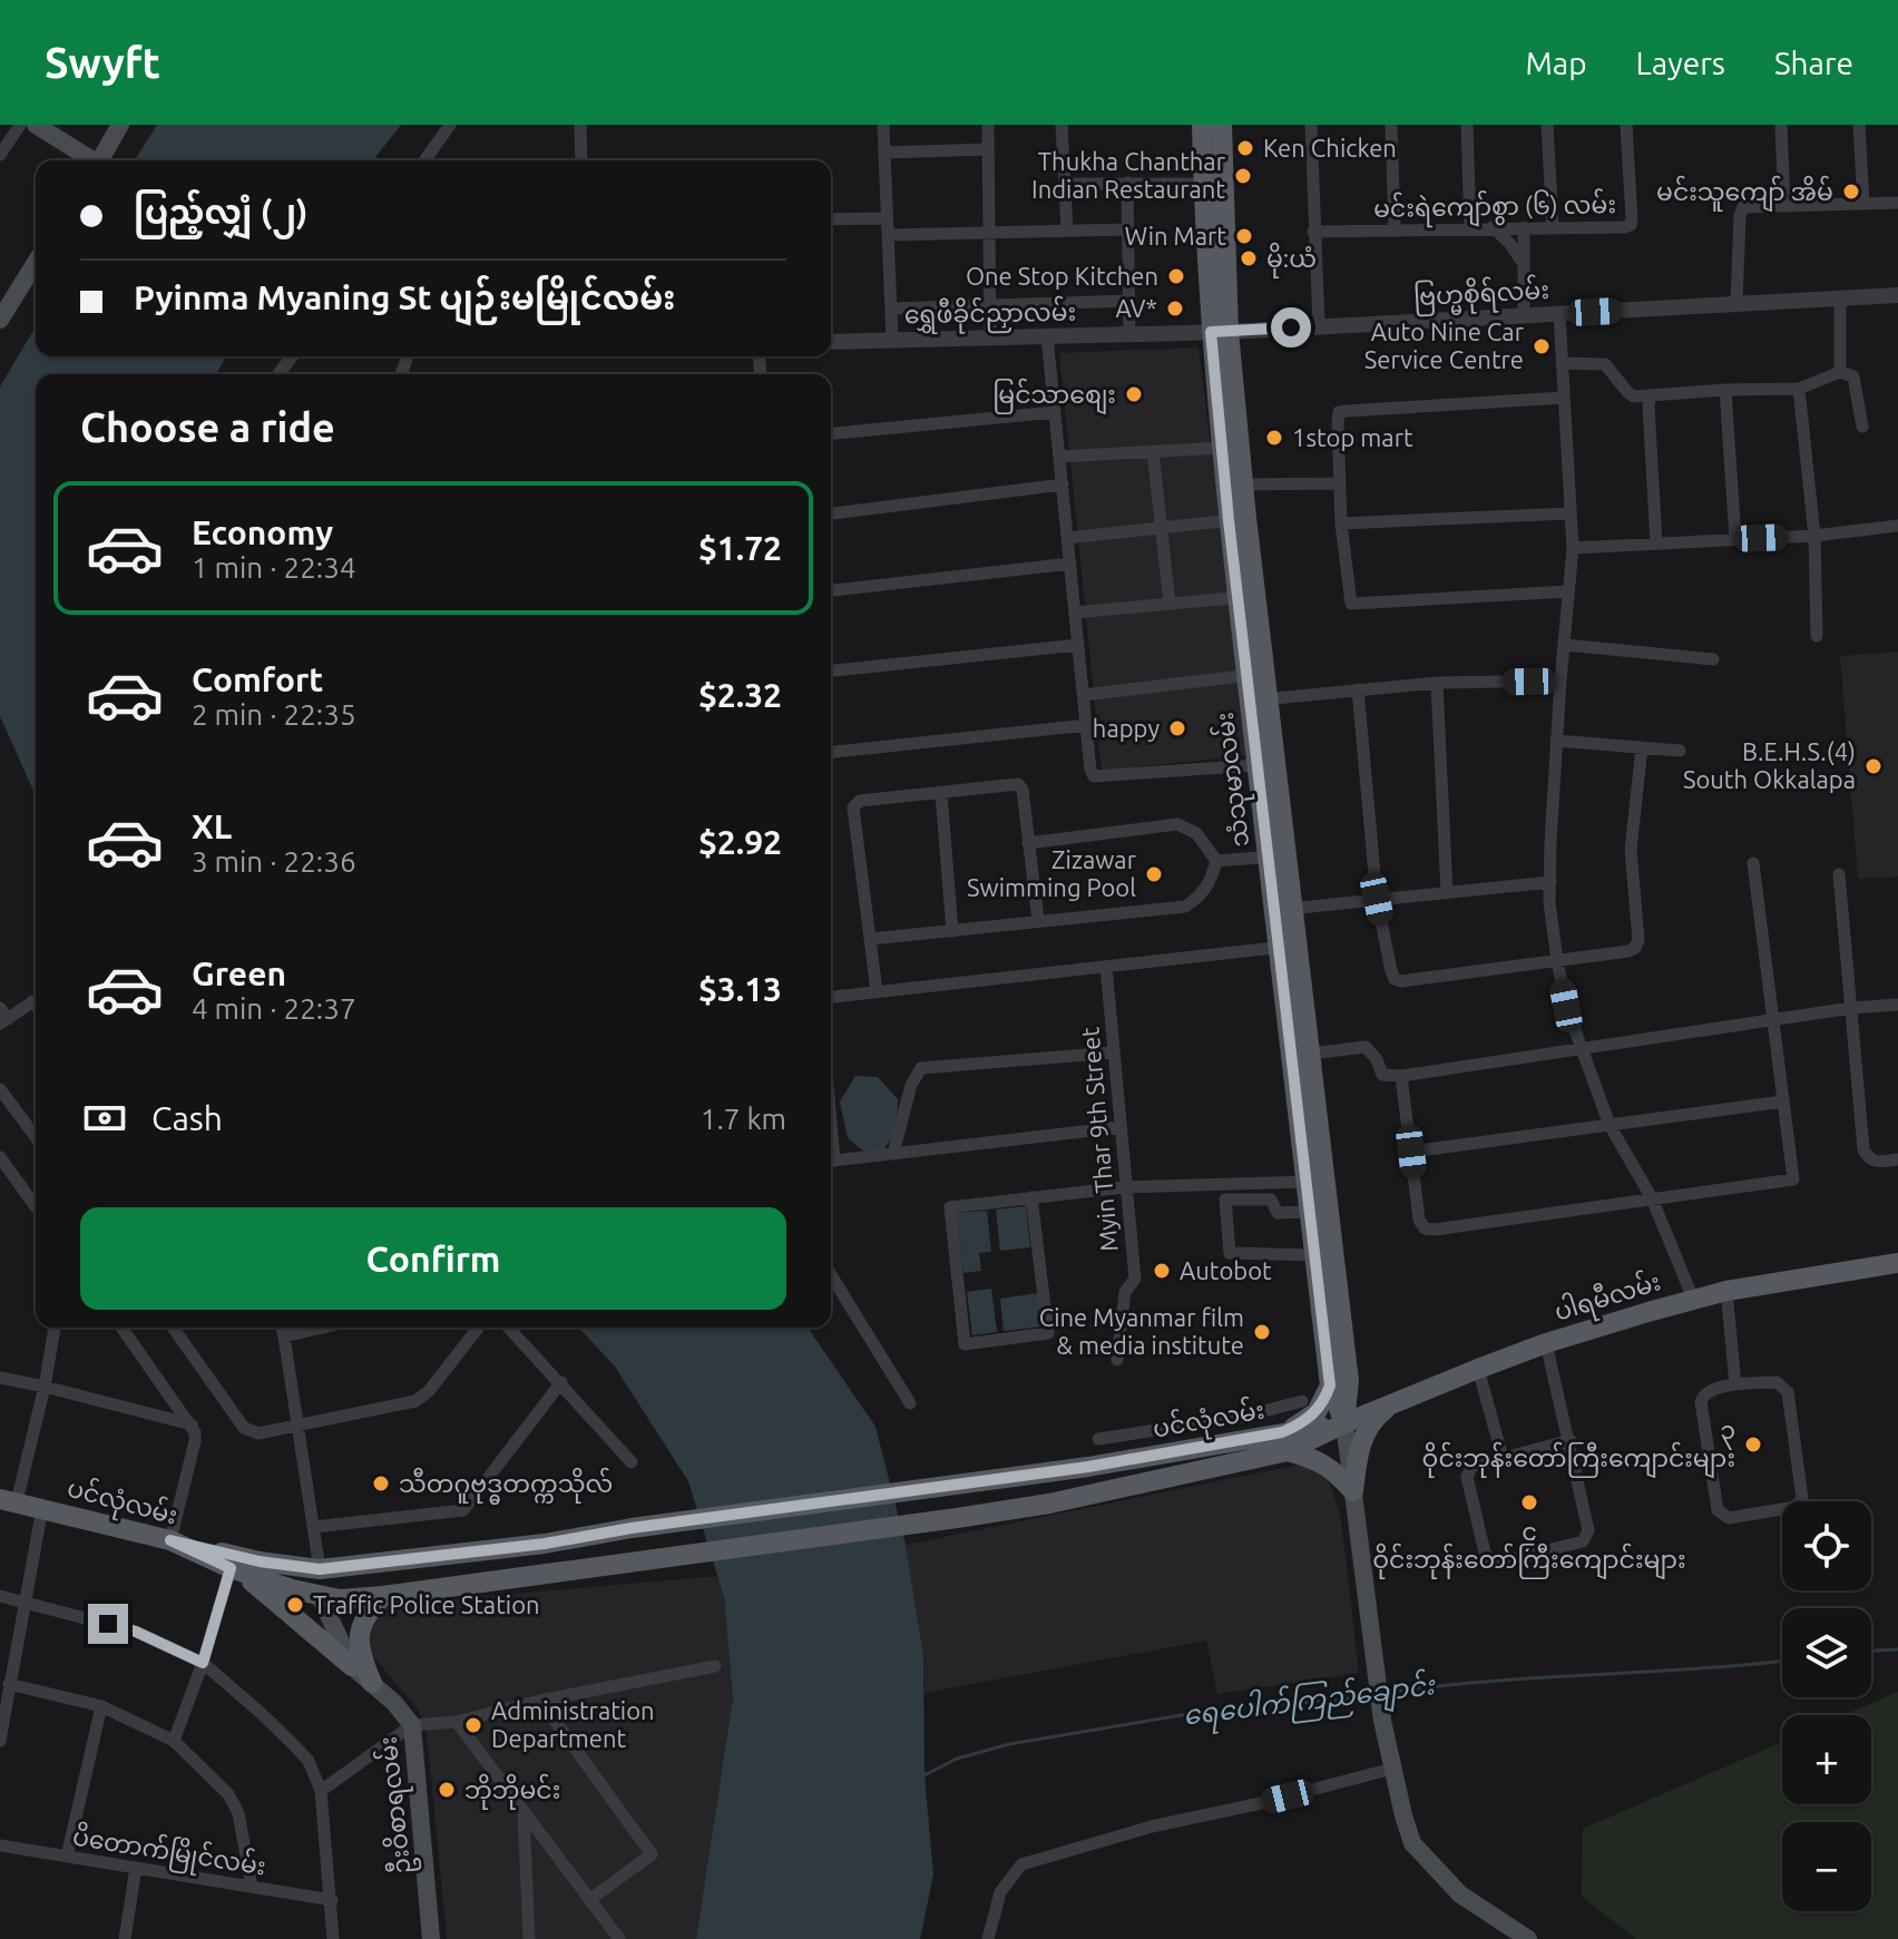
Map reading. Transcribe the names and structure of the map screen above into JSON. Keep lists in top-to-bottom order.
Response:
{
  "streets": {
    "main road": [
      "သံသုမာလမ်း",
      "ပါရမီလမ်း",
      "ပင်လုံလမ်း",
      "ဦးဝိစာရလမ်း"
    ],
    "street": [
      "မင်းရဲကျော်စွာ (၆) လမ်း",
      "ဗြဟ္မစိုရ်လမ်း",
      "ရွှေဖီခိုင်ညှာလမ်း",
      "Myin Thar 9th Street",
      "ပိတောက်မြိုင်လမ်း"
    ]
  },
  "crossings": [
    ["ဗြဟ္မစိုရ်လမ်း", "ရွှေဖီခိုင်ညှာလမ်း"],
    ["ဗြဟ္မစိုရ်လမ်း", "သံသုမာလမ်း"],
    ["ရွှေဖီခိုင်ညှာလမ်း", "သံသုမာလမ်း"],
    ["သံသုမာလမ်း", "ပါရမီလမ်း"],
    ["သံသုမာလမ်း", "ပင်လုံလမ်း"],
    ["ပါရမီလမ်း", "ပင်လုံလမ်း"]
  ],
  "water": ["ရေပေါက်ကြည်ချောင်း"],
  "places": [
    "Ken Chicken",
    "Thukha Chanthar Indian Restaurant",
    "မင်းသူကျော် အိမ်",
    "Win Mart",
    "မို:ယံ",
    "One Stop Kitchen",
    "AV*",
    "Auto Nine Car Service Centre",
    "မြင်သာစျေး",
    "1stop mart",
    "happy",
    "B.E.H.S.(4) South Okkalapa",
    "Zizawar Swimming Pool",
    "Autobot",
    "Cine Myanmar film & media institute",
    "၃ ဝိုင်းဘုန်းတော်ကြီးကျောင်းများ",
    "သီတဂူဗုဒ္ဓတက္ကသိုလ်",
    "၄ ဝိုင်းဘုန်းတော်ကြီးကျောင်းများ",
    "Traffic Police Station",
    "Administration Department",
    "ဘိုဘိုမင်း"
  ],
  "page": {
    "header": "Swyft",
    "nav": ["Map", "Layers", "Share"],
    "banner": ["ပြည့်လျှံ (၂)", "Pyinma Myaning St ပျဉ်းမမြိုင်လမ်း"],
    "heading": "Choose a ride",
    "list": [
      {
        "name": "Economy",
        "note": "1 min · 22:34",
        "value": "$1.72"
      },
      {
        "name": "Comfort",
        "note": "2 min · 22:35",
        "value": "$2.32"
      },
      {
        "name": "XL",
        "note": "3 min · 22:36",
        "value": "$2.92"
      },
      {
        "name": "Green",
        "note": "4 min · 22:37",
        "value": "$3.13"
      }
    ],
    "pay": ["Cash", "1.7 km"],
    "buttons": "Confirm",
    "map_buttons": ["+", "−"]
  }
}
